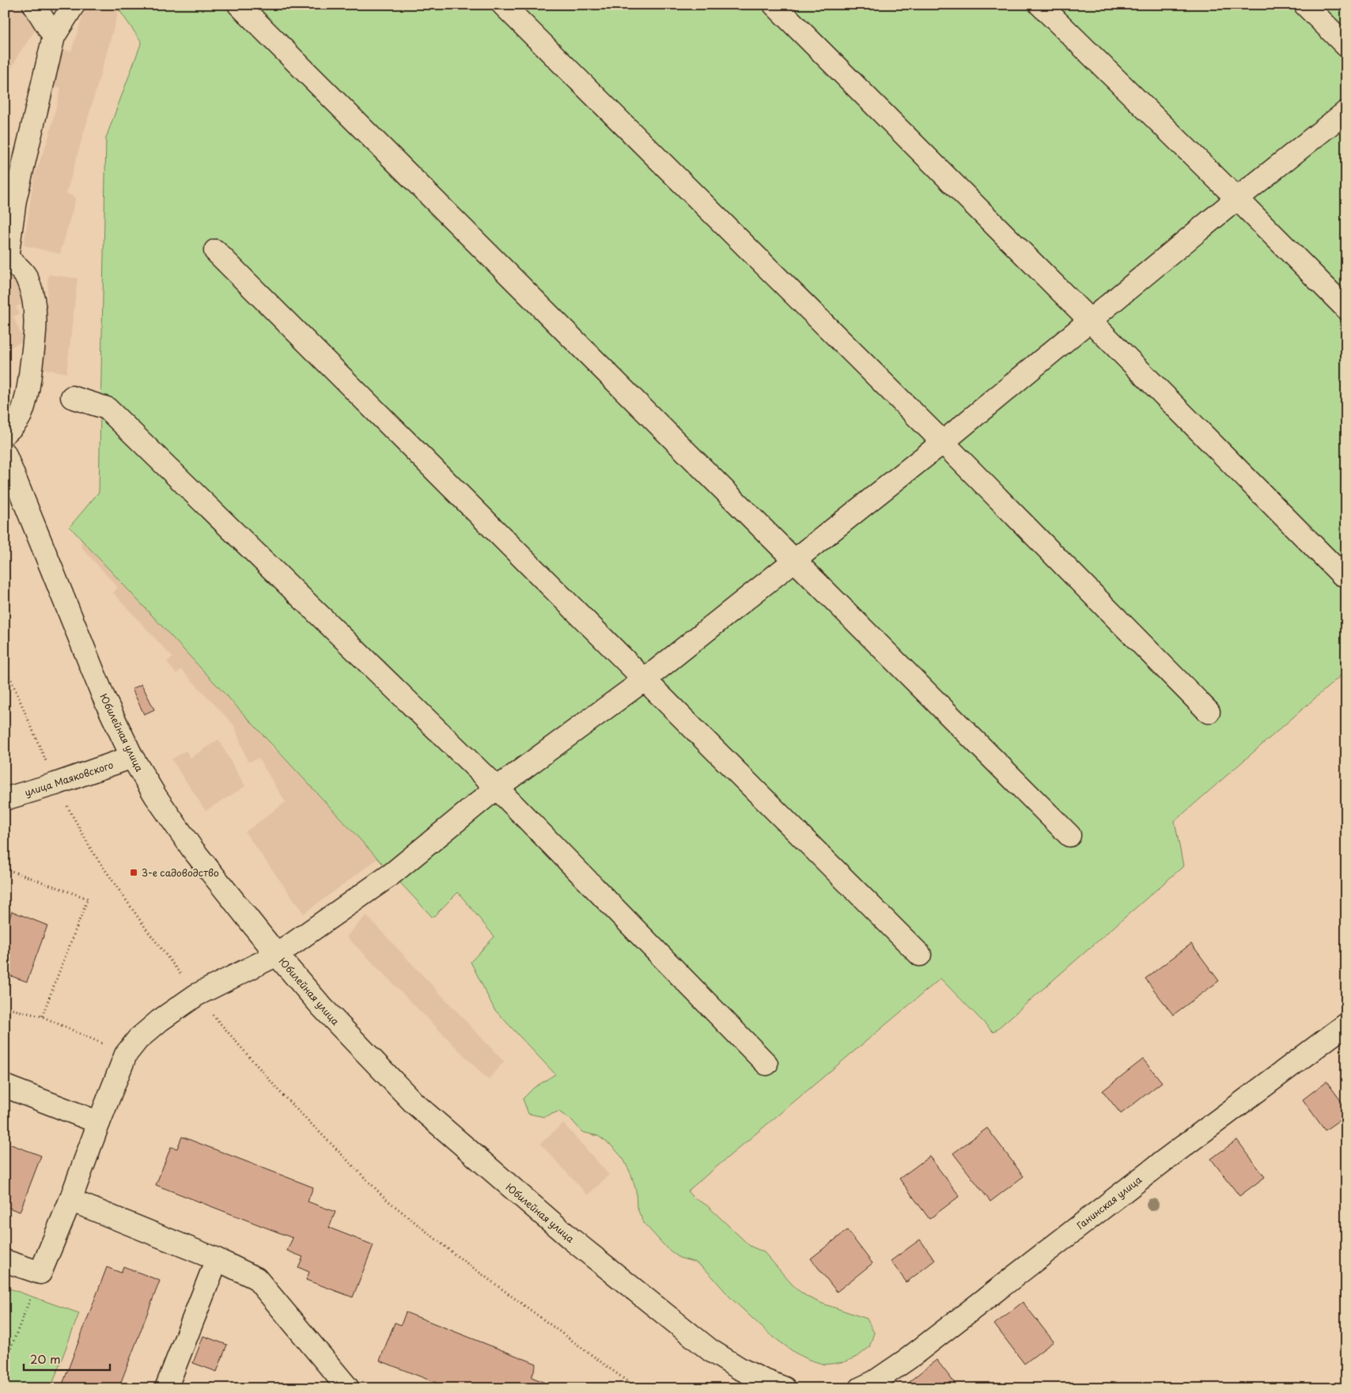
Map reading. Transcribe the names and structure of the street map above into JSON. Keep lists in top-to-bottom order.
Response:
{
  "streets": {
    "street": ["Юбилейная улица", "улица Маяковского", "Ганинская улица"]
  },
  "crossings": [
    ["Юбилейная улица", "улица Маяковского"]
  ],
  "places": {
    "transit": ["3-е садоводство"]
  },
  "scale_bar": "20 m"
}
